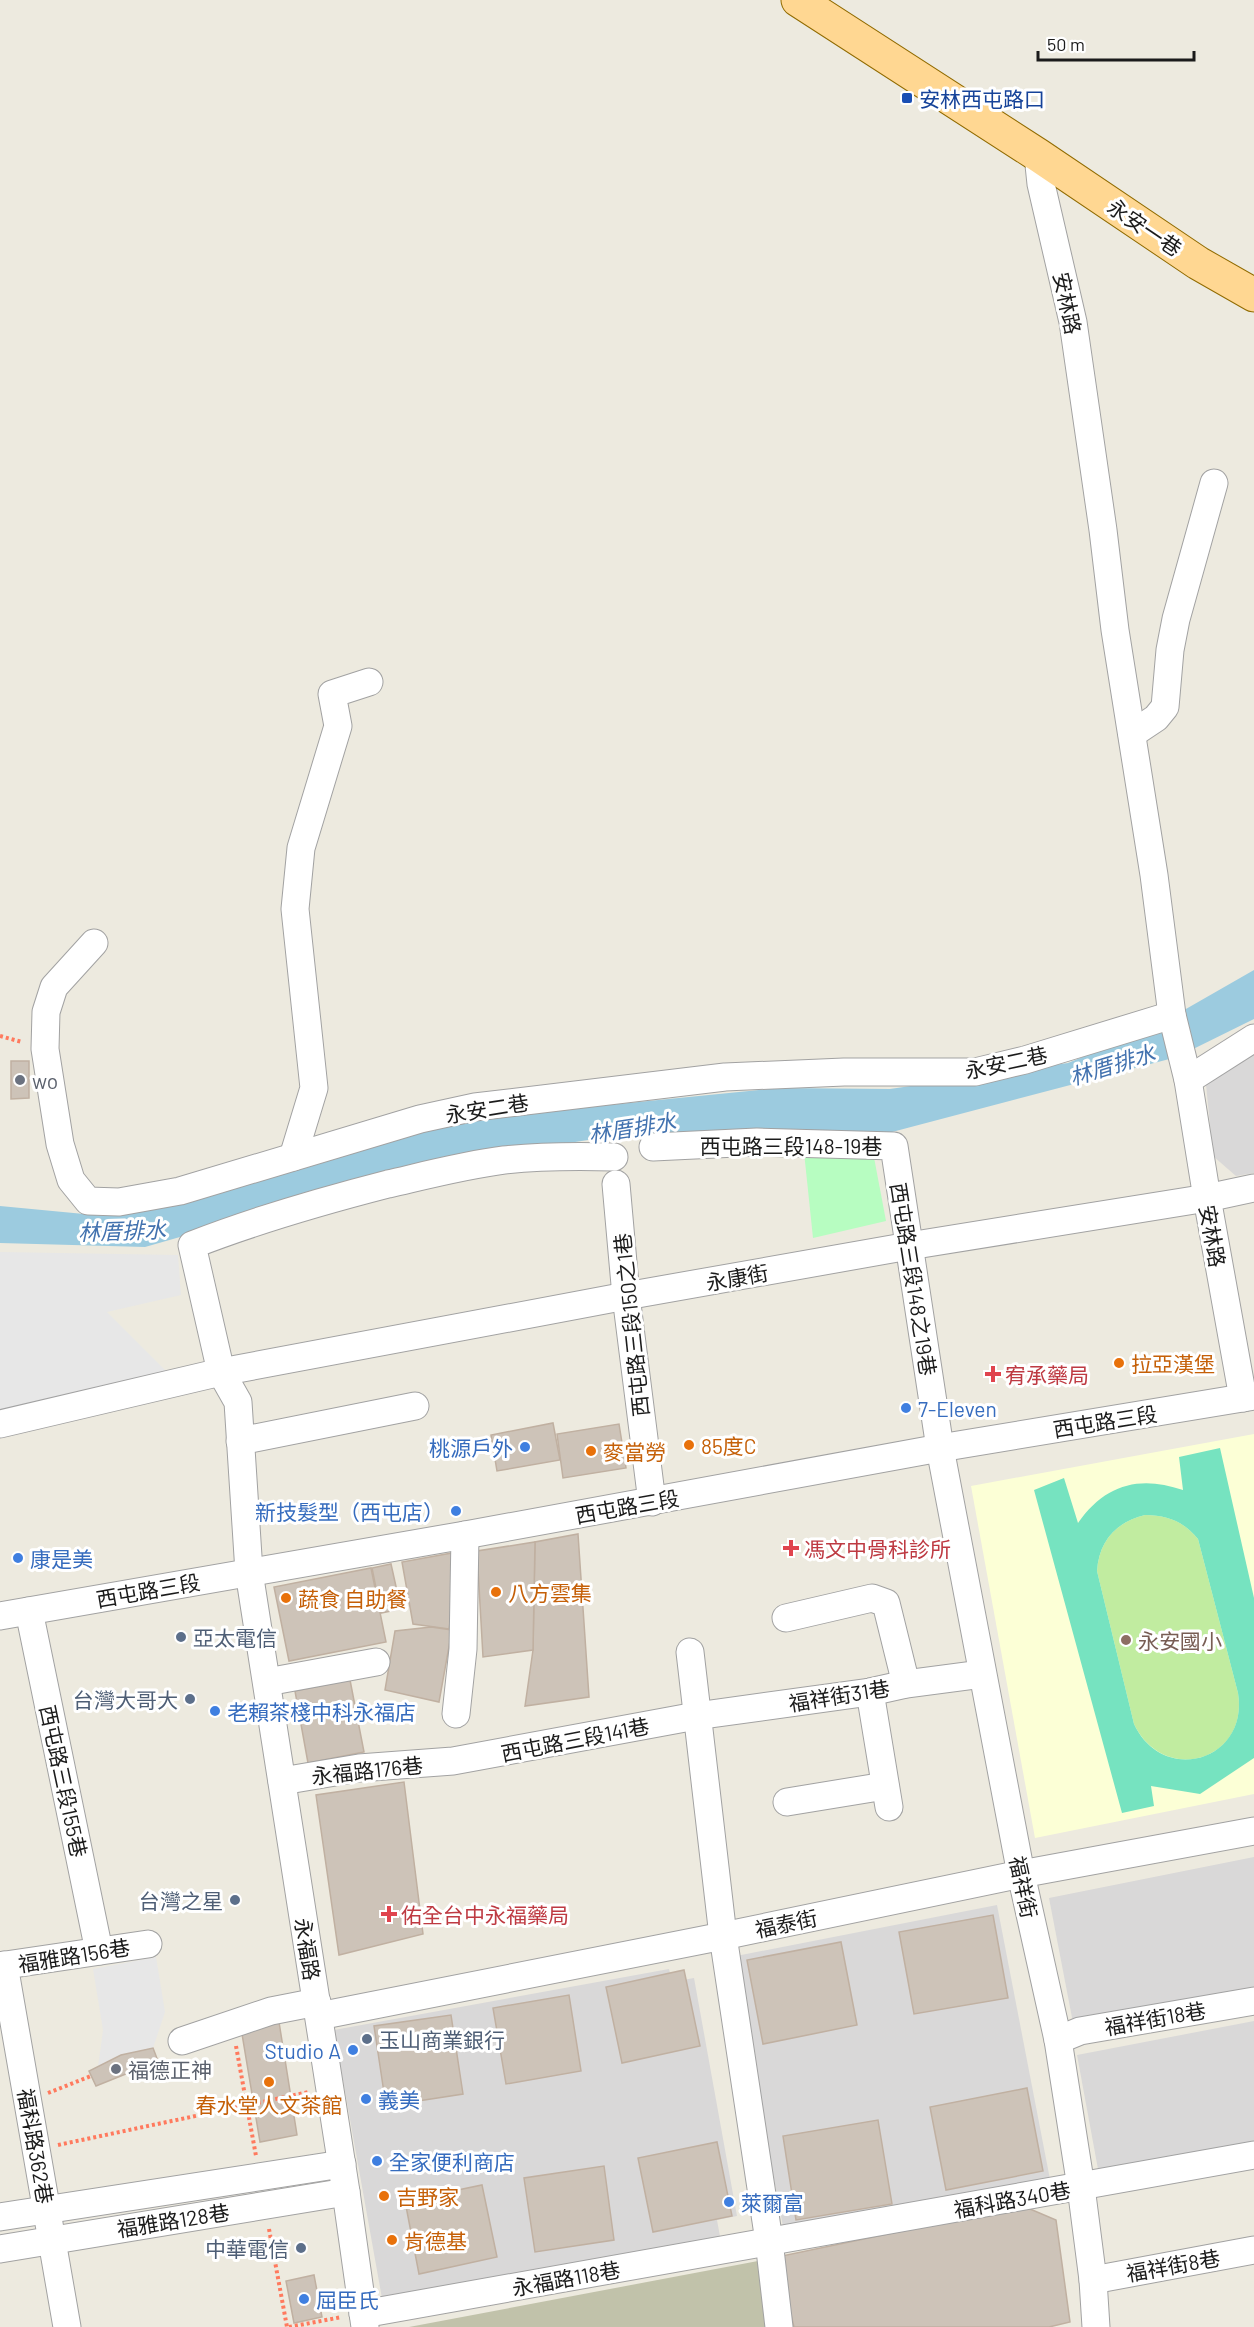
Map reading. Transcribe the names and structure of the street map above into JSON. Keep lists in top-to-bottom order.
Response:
{
  "streets": {
    "main road": ["永安一巷"],
    "street": [
      "安林路",
      "永安二巷",
      "西屯路三段148-19巷",
      "永康街",
      "西屯路三段148之19巷",
      "西屯路三段150之1巷",
      "西屯路三段",
      "福祥街31巷",
      "西屯路三段141巷",
      "永福路176巷",
      "西屯路三段155巷",
      "福祥街",
      "福泰街",
      "永福路",
      "福雅路156巷",
      "福祥街18巷",
      "福科路362巷",
      "福科路340巷",
      "福雅路128巷",
      "福祥街8巷",
      "永福路118巷"
    ]
  },
  "crossings": [
    ["永安一巷", "安林路"],
    ["安林路", "永安二巷"],
    ["安林路", "永康街"],
    ["安林路", "西屯路三段"],
    ["西屯路三段148-19巷", "西屯路三段148之19巷"],
    ["永康街", "西屯路三段148之19巷"],
    ["永康街", "西屯路三段150之1巷"],
    ["永康街", "永福路"],
    ["西屯路三段148之19巷", "西屯路三段"],
    ["西屯路三段148之19巷", "福祥街"],
    ["西屯路三段150之1巷", "西屯路三段"],
    ["西屯路三段", "西屯路三段155巷"],
    ["西屯路三段", "福祥街"],
    ["西屯路三段", "永福路"],
    ["福祥街31巷", "西屯路三段141巷"],
    ["福祥街31巷", "福祥街"],
    ["西屯路三段141巷", "永福路176巷"],
    ["永福路176巷", "永福路"],
    ["西屯路三段155巷", "福雅路156巷"],
    ["福祥街", "福泰街"],
    ["福祥街", "福祥街18巷"],
    ["福祥街", "福科路340巷"],
    ["福祥街", "福祥街8巷"],
    ["福泰街", "永福路"],
    ["永福路", "福雅路128巷"],
    ["永福路", "永福路118巷"],
    ["福雅路156巷", "福科路362巷"],
    ["福科路362巷", "福雅路128巷"],
    ["福科路340巷", "永福路118巷"]
  ],
  "water": ["林厝排水"],
  "places": {
    "transit": ["安林西屯路口"],
    "other": [
      "wo",
      "拉亞漢堡",
      "7-Eleven",
      "85度C",
      "桃源戶外",
      "麥當勞",
      "新技髮型（西屯店）",
      "康是美",
      "八方雲集",
      "蔬食 自助餐",
      "亞太電信",
      "永安國小",
      "台灣大哥大",
      "老賴茶棧中科永福店",
      "台灣之星",
      "玉山商業銀行",
      "Studio A",
      "福德正神",
      "春水堂人文茶館",
      "義美",
      "全家便利商店",
      "吉野家",
      "萊爾富",
      "肯德基",
      "中華電信",
      "屈臣氏"
    ],
    "health": ["宥承藥局", "馮文中骨科診所", "佑全台中永福藥局"]
  },
  "scale_bar": "50 m"
}
